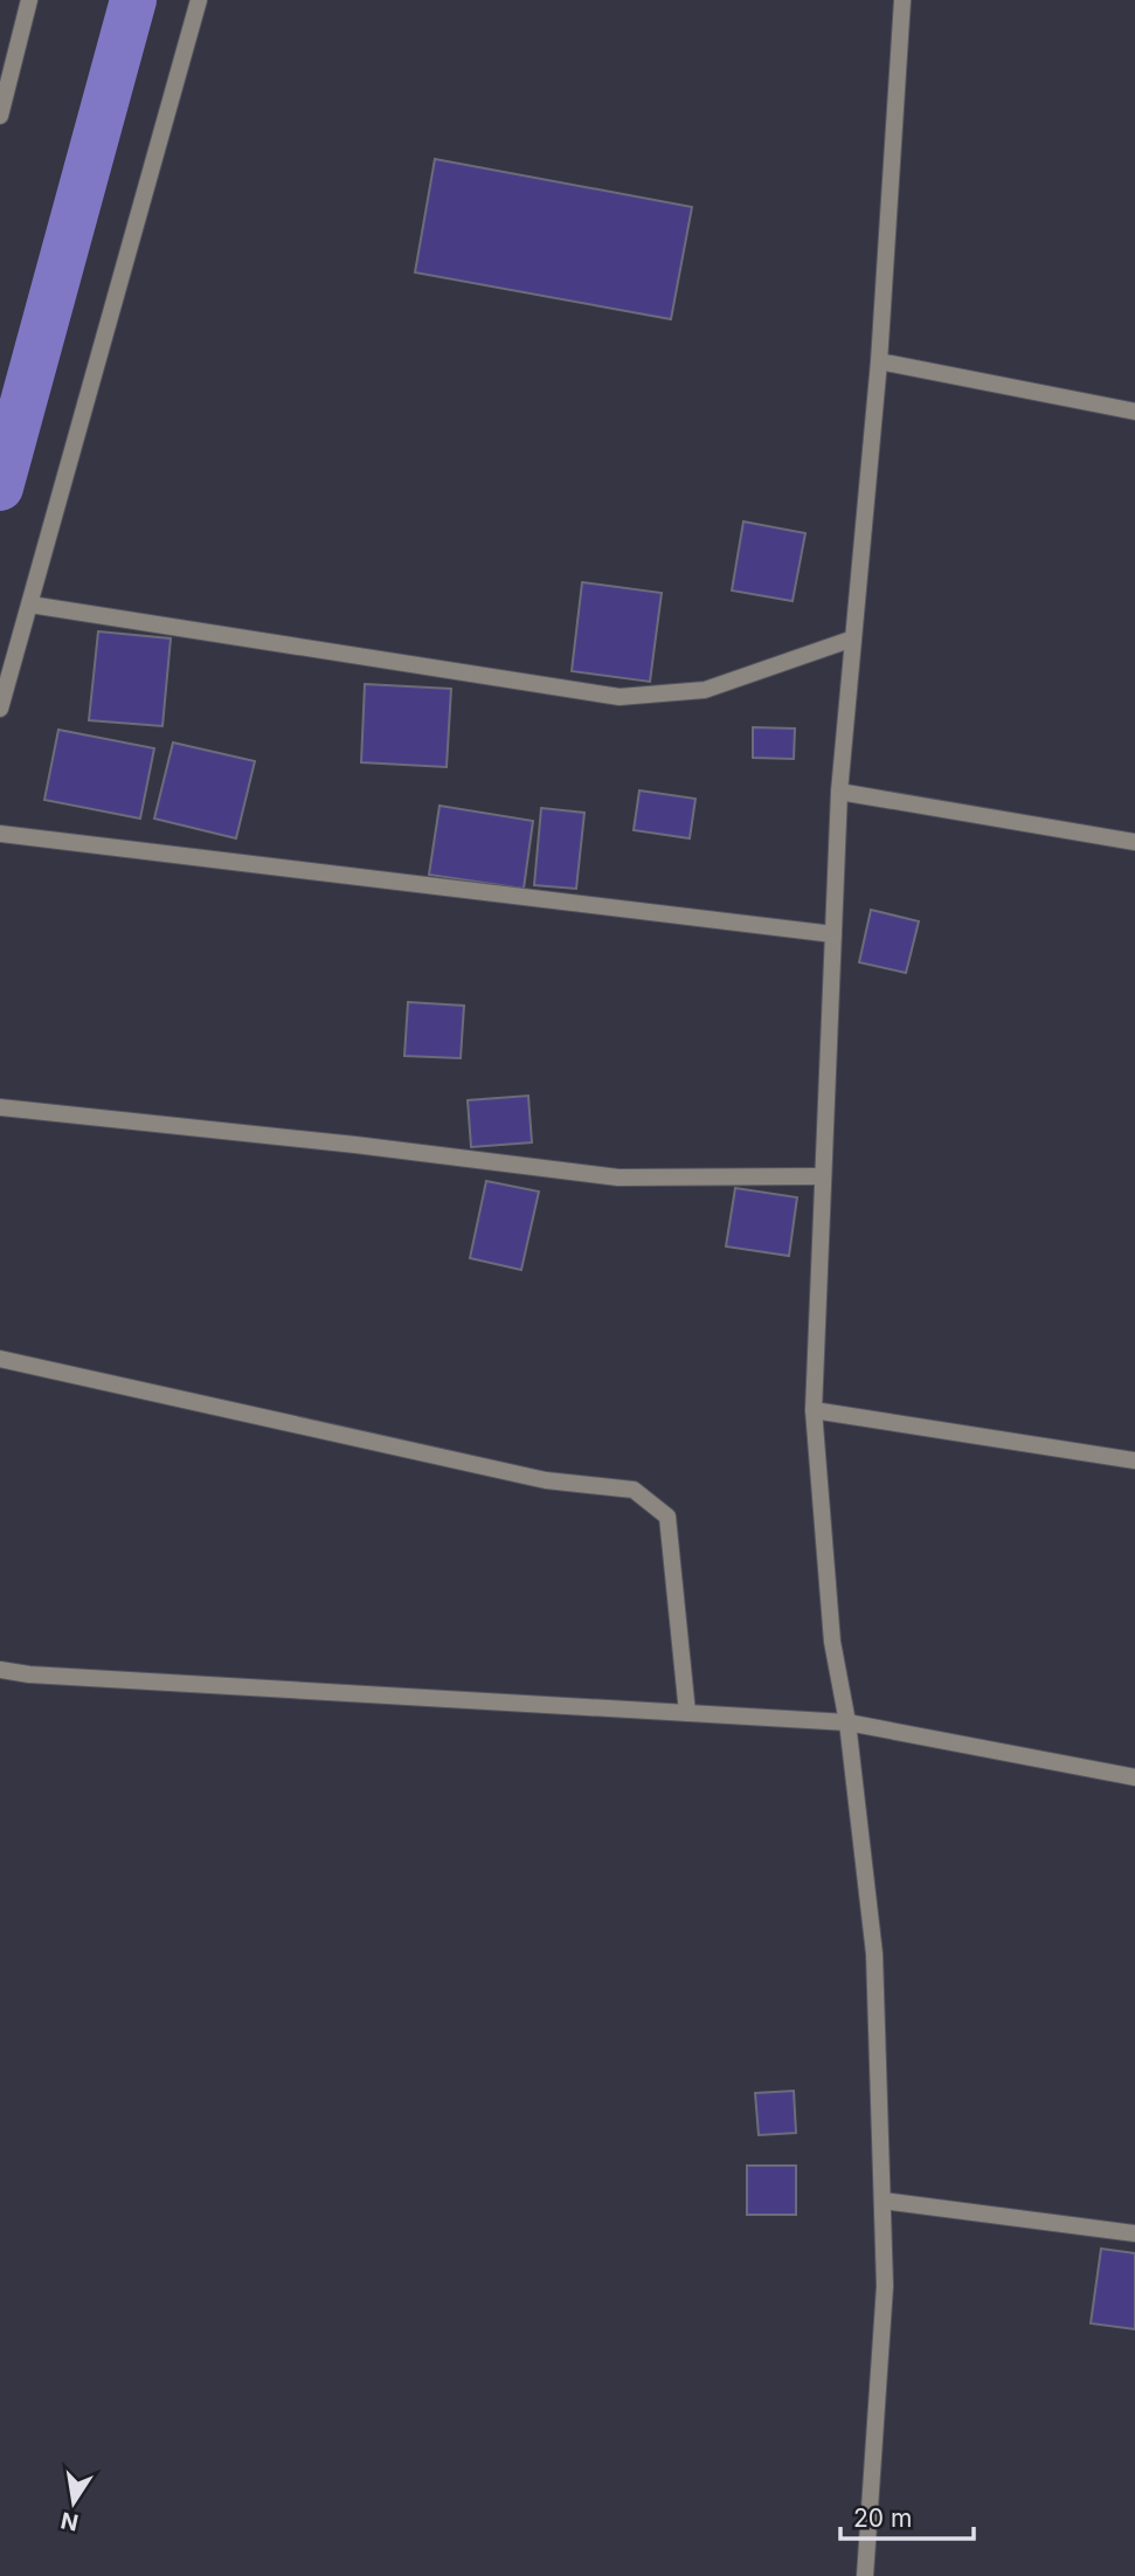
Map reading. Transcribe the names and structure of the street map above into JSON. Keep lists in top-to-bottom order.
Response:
{
  "scale_bar": "20 m",
  "north": "bottom"
}
